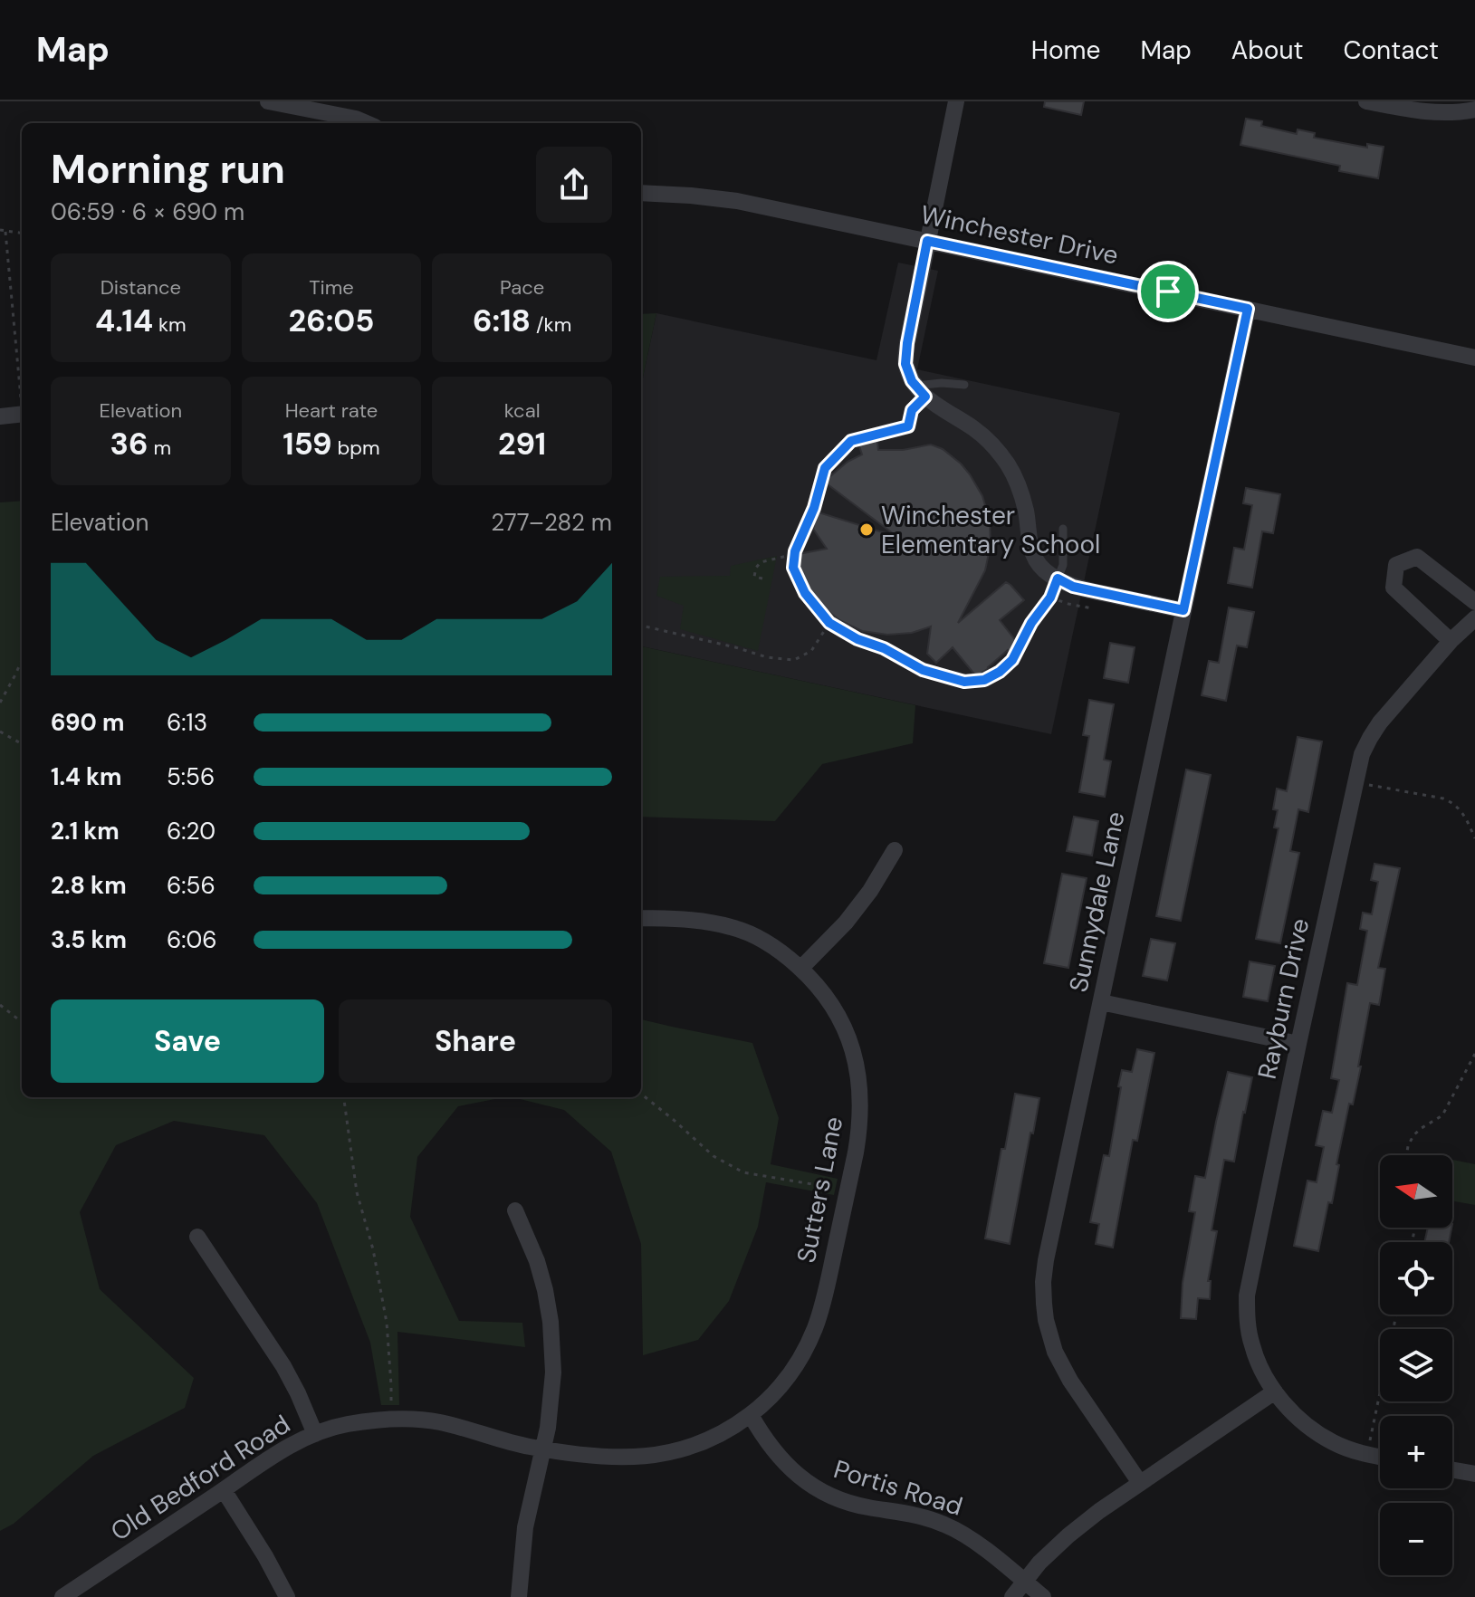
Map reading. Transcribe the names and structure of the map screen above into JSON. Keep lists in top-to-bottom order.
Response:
{
  "streets": {
    "street": [
      "Winchester Drive",
      "Sunnydale Lane",
      "Rayburn Drive",
      "Sutters Lane",
      "Old Bedford Road",
      "Portis Road"
    ]
  },
  "crossings": [
    ["Winchester Drive", "Sunnydale Lane"],
    ["Sutters Lane", "Old Bedford Road"],
    ["Sutters Lane", "Portis Road"],
    ["Old Bedford Road", "Portis Road"]
  ],
  "places": ["Winchester Elementary School"],
  "north": "left",
  "page": {
    "header": "Map",
    "nav": [
      "Home",
      "Map",
      "About",
      "Contact"
    ],
    "heading": ["Morning run", "06:59 · 6 × 690 m"],
    "stats": [
      ["Distance", "4.14 km"],
      ["Time", "26:05"],
      ["Pace", "6:18 /km"],
      ["Elevation", "36 m"],
      ["Heart rate", "159 bpm"],
      ["kcal", "291"]
    ],
    "chart": ["Elevation", "277–282 m"],
    "list": [
      {
        "name": "690 m",
        "note": "6:13"
      },
      {
        "name": "1.4 km",
        "note": "5:56"
      },
      {
        "name": "2.1 km",
        "note": "6:20"
      },
      {
        "name": "2.8 km",
        "note": "6:56"
      },
      {
        "name": "3.5 km",
        "note": "6:06"
      }
    ],
    "buttons": ["Save", "Share"],
    "map_buttons": ["+", "−"]
  }
}
